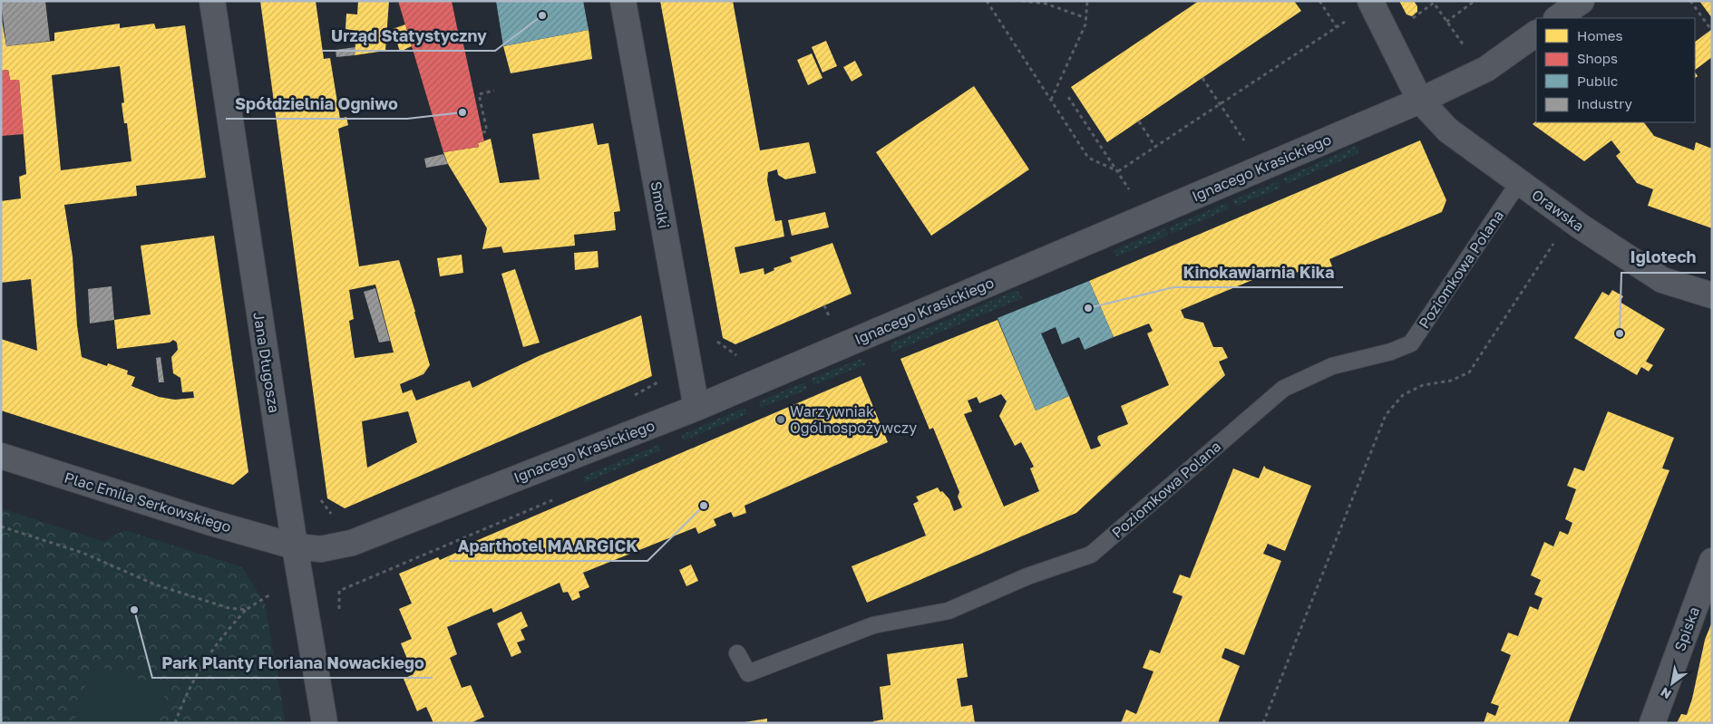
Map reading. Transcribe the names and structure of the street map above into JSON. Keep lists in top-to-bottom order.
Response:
{
  "streets": {
    "street": [
      "Ignacego Krasickiego",
      "Smolki",
      "Orawska",
      "Jana Długosza",
      "Plac Emila Serkowskiego",
      "Spiska"
    ],
    "lane": ["Poziomkowa Polana"]
  },
  "crossings": [
    ["Ignacego Krasickiego", "Smolki"],
    ["Ignacego Krasickiego", "Orawska"],
    ["Ignacego Krasickiego", "Jana Długosza"],
    ["Ignacego Krasickiego", "Plac Emila Serkowskiego"],
    ["Orawska", "Poziomkowa Polana"],
    ["Jana Długosza", "Plac Emila Serkowskiego"]
  ],
  "places": [
    "Urząd Statystyczny",
    "Spółdzielnia Ogniwo",
    "Kinokawiarnia Kika",
    "Iglotech",
    "Warzywniak Ogólnospożywczy",
    "Aparthotel MAARGICK",
    "Park Planty Floriana Nowackiego"
  ],
  "legend": [
    "Homes",
    "Shops",
    "Public",
    "Industry"
  ],
  "north": "bottom left"
}
